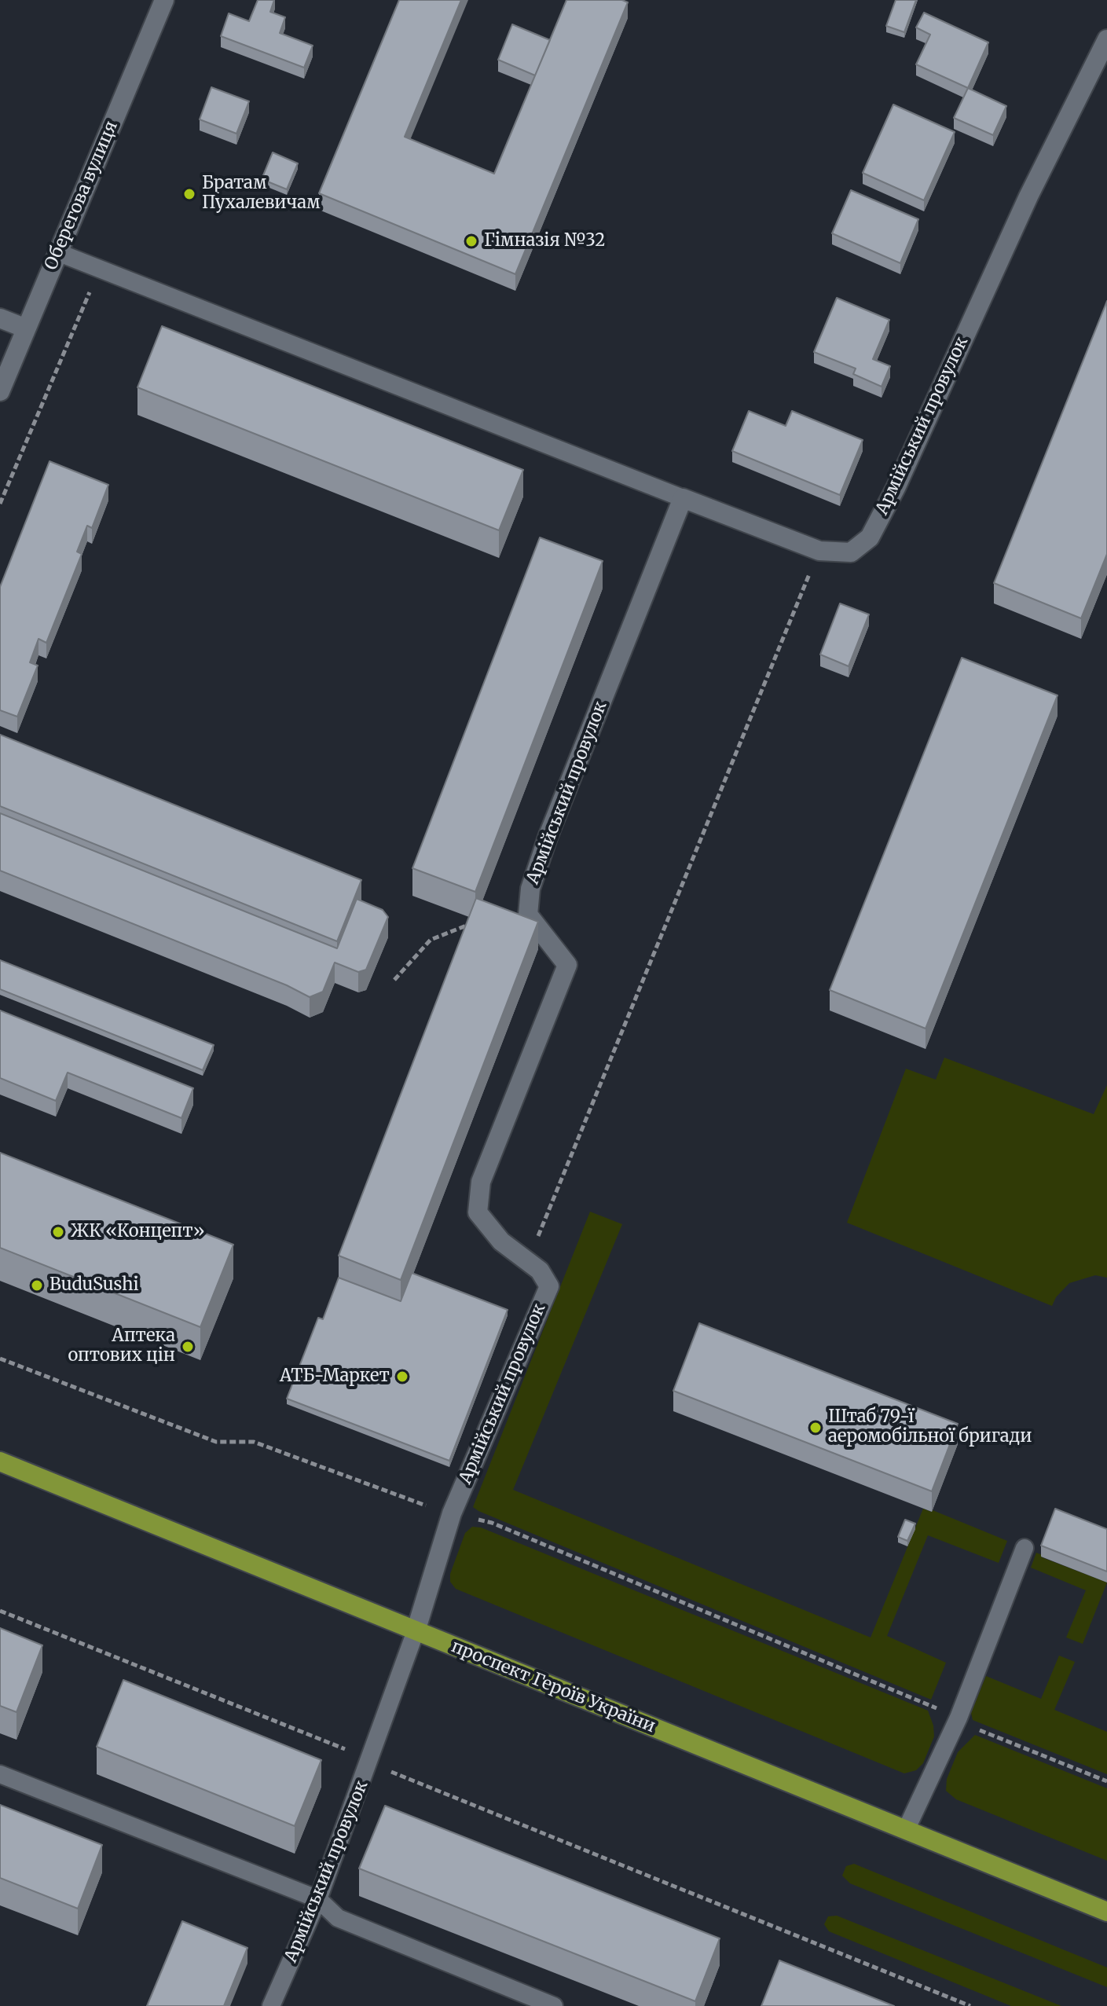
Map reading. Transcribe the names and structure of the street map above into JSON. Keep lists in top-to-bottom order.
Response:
{
  "streets": {
    "highway": ["проспект Героїв України"],
    "street": ["Оберегова вулиця", "Армійський провулок"]
  },
  "crossings": [
    ["Армійський провулок", "проспект Героїв України"]
  ],
  "places": [
    "Братам Пухалевичам",
    "Гімназія №32",
    "ЖК «Концепт»",
    "BuduSushi",
    "Аптека оптових цін",
    "АТБ-Маркет",
    "Штаб 79-ї аеромобільної бригади"
  ]
}
